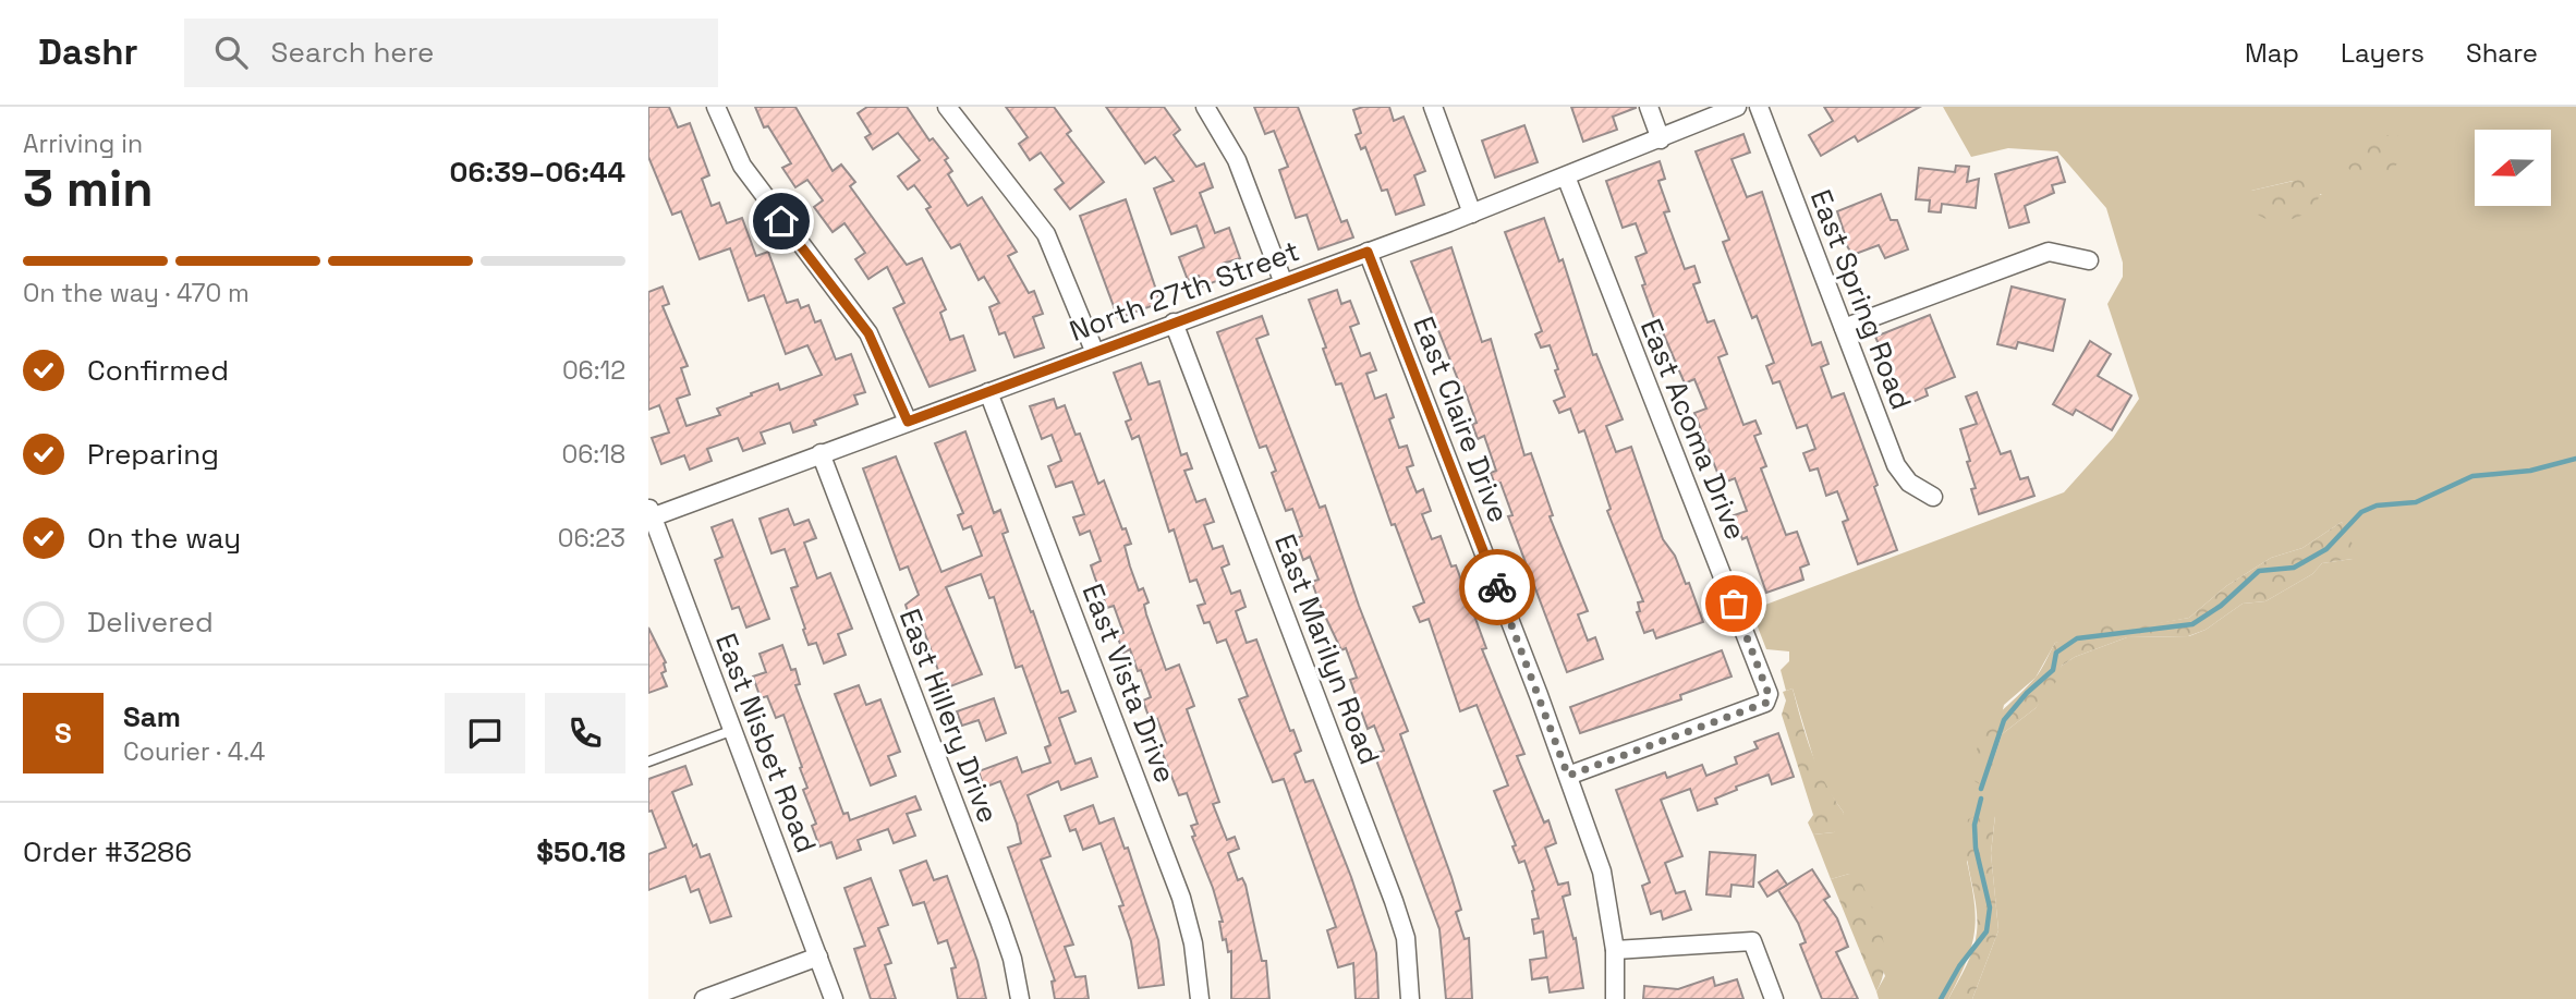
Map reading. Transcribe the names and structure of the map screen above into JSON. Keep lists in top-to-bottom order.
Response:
{
  "streets": {
    "street": [
      "North 27th Street",
      "East Spring Road",
      "East Claire Drive",
      "East Acoma Drive",
      "East Marilyn Road",
      "East Vista Drive",
      "East Hillery Drive",
      "East Nisbet Road"
    ]
  },
  "crossings": [
    ["North 27th Street", "East Claire Drive"],
    ["North 27th Street", "East Acoma Drive"],
    ["North 27th Street", "East Marilyn Road"],
    ["North 27th Street", "East Vista Drive"],
    ["North 27th Street", "East Hillery Drive"],
    ["North 27th Street", "East Nisbet Road"],
    ["East Claire Drive", "East Acoma Drive"]
  ],
  "north": "left",
  "page": {
    "header": "Dashr",
    "search": "Search here",
    "nav": ["Map", "Layers", "Share"],
    "heading": ["3 min", "Arriving in", "06:39–06:44"],
    "panel": [
      "Sam",
      "Courier · 4.4",
      "Order #3286",
      "$50.18"
    ],
    "bar": "On the way · 470 m",
    "list": [
      ["Confirmed", "06:12"],
      ["Preparing", "06:18"],
      ["On the way", "06:23"],
      "Delivered"
    ],
    "round": "S"
  }
}
